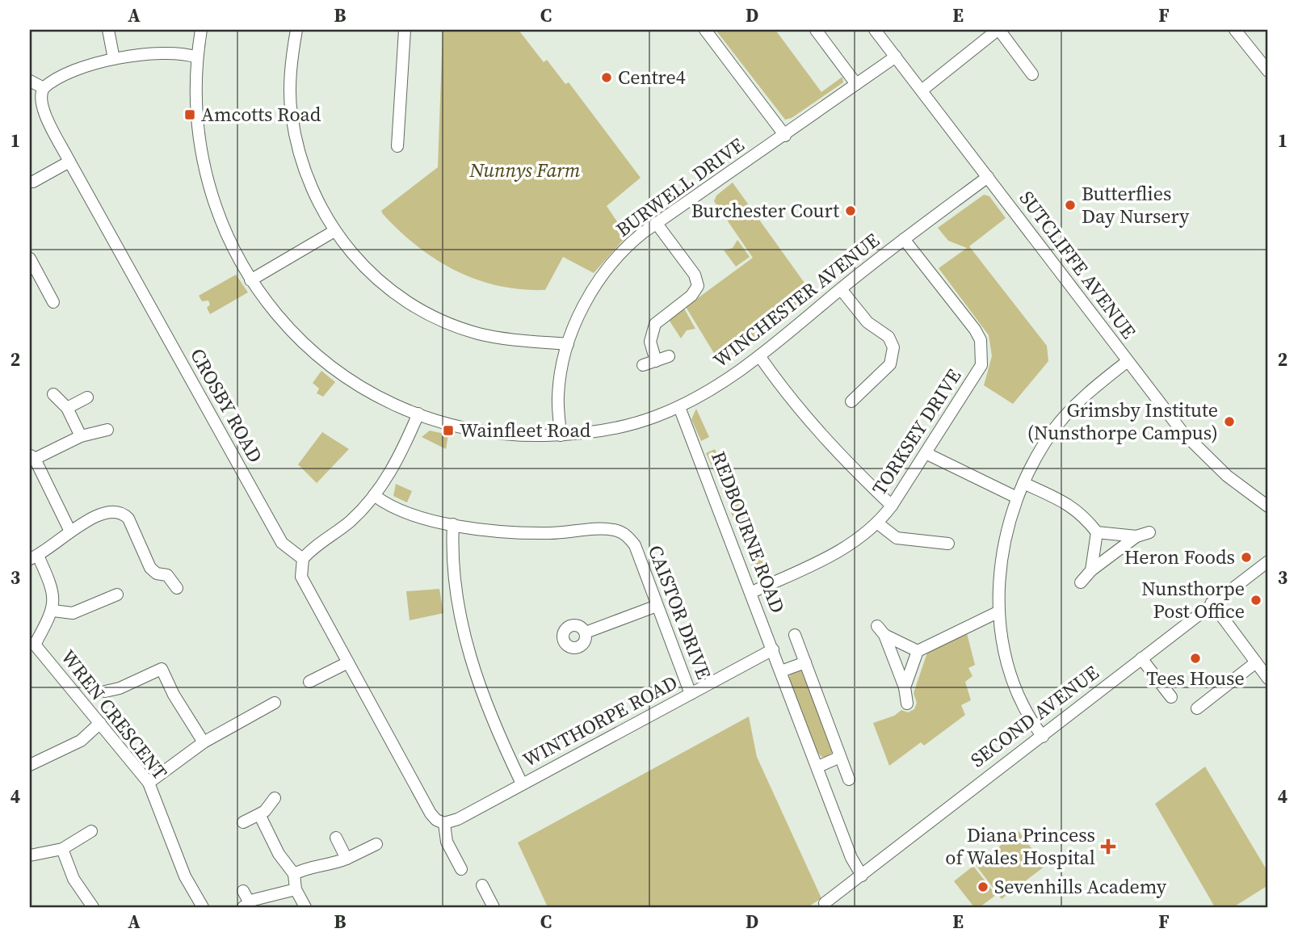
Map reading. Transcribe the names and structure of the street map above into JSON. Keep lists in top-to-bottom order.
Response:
{
  "streets": {
    "street": [
      "BURWELL DRIVE",
      "SUTCLIFFE AVENUE",
      "WINCHESTER AVENUE",
      "CROSBY ROAD",
      "TORKSEY DRIVE",
      "REDBOURNE ROAD",
      "CAISTOR DRIVE",
      "WREN CRESCENT",
      "SECOND AVENUE",
      "WINTHORPE ROAD"
    ]
  },
  "crossings": [
    ["BURWELL DRIVE", "SUTCLIFFE AVENUE"],
    ["BURWELL DRIVE", "WINCHESTER AVENUE"],
    ["SUTCLIFFE AVENUE", "WINCHESTER AVENUE"],
    ["WINCHESTER AVENUE", "TORKSEY DRIVE"],
    ["WINCHESTER AVENUE", "REDBOURNE ROAD"],
    ["TORKSEY DRIVE", "REDBOURNE ROAD"],
    ["REDBOURNE ROAD", "SECOND AVENUE"],
    ["REDBOURNE ROAD", "WINTHORPE ROAD"],
    ["CAISTOR DRIVE", "WINTHORPE ROAD"]
  ],
  "parks": ["Nunnys Farm"],
  "places": {
    "other": [
      "Centre4",
      "Butterflies Day Nursery",
      "Burchester Court",
      "Grimsby Institute (Nunsthorpe Campus)",
      "Heron Foods",
      "Nunsthorpe Post Office",
      "Tees House",
      "Sevenhills Academy"
    ],
    "transit": ["Amcotts Road", "Wainfleet Road"],
    "health": ["Diana Princess of Wales Hospital"]
  },
  "grid": {
    "columns": [
      "A",
      "B",
      "C",
      "D",
      "E",
      "F"
    ],
    "rows": [
      "1",
      "2",
      "3",
      "4"
    ]
  }
}
